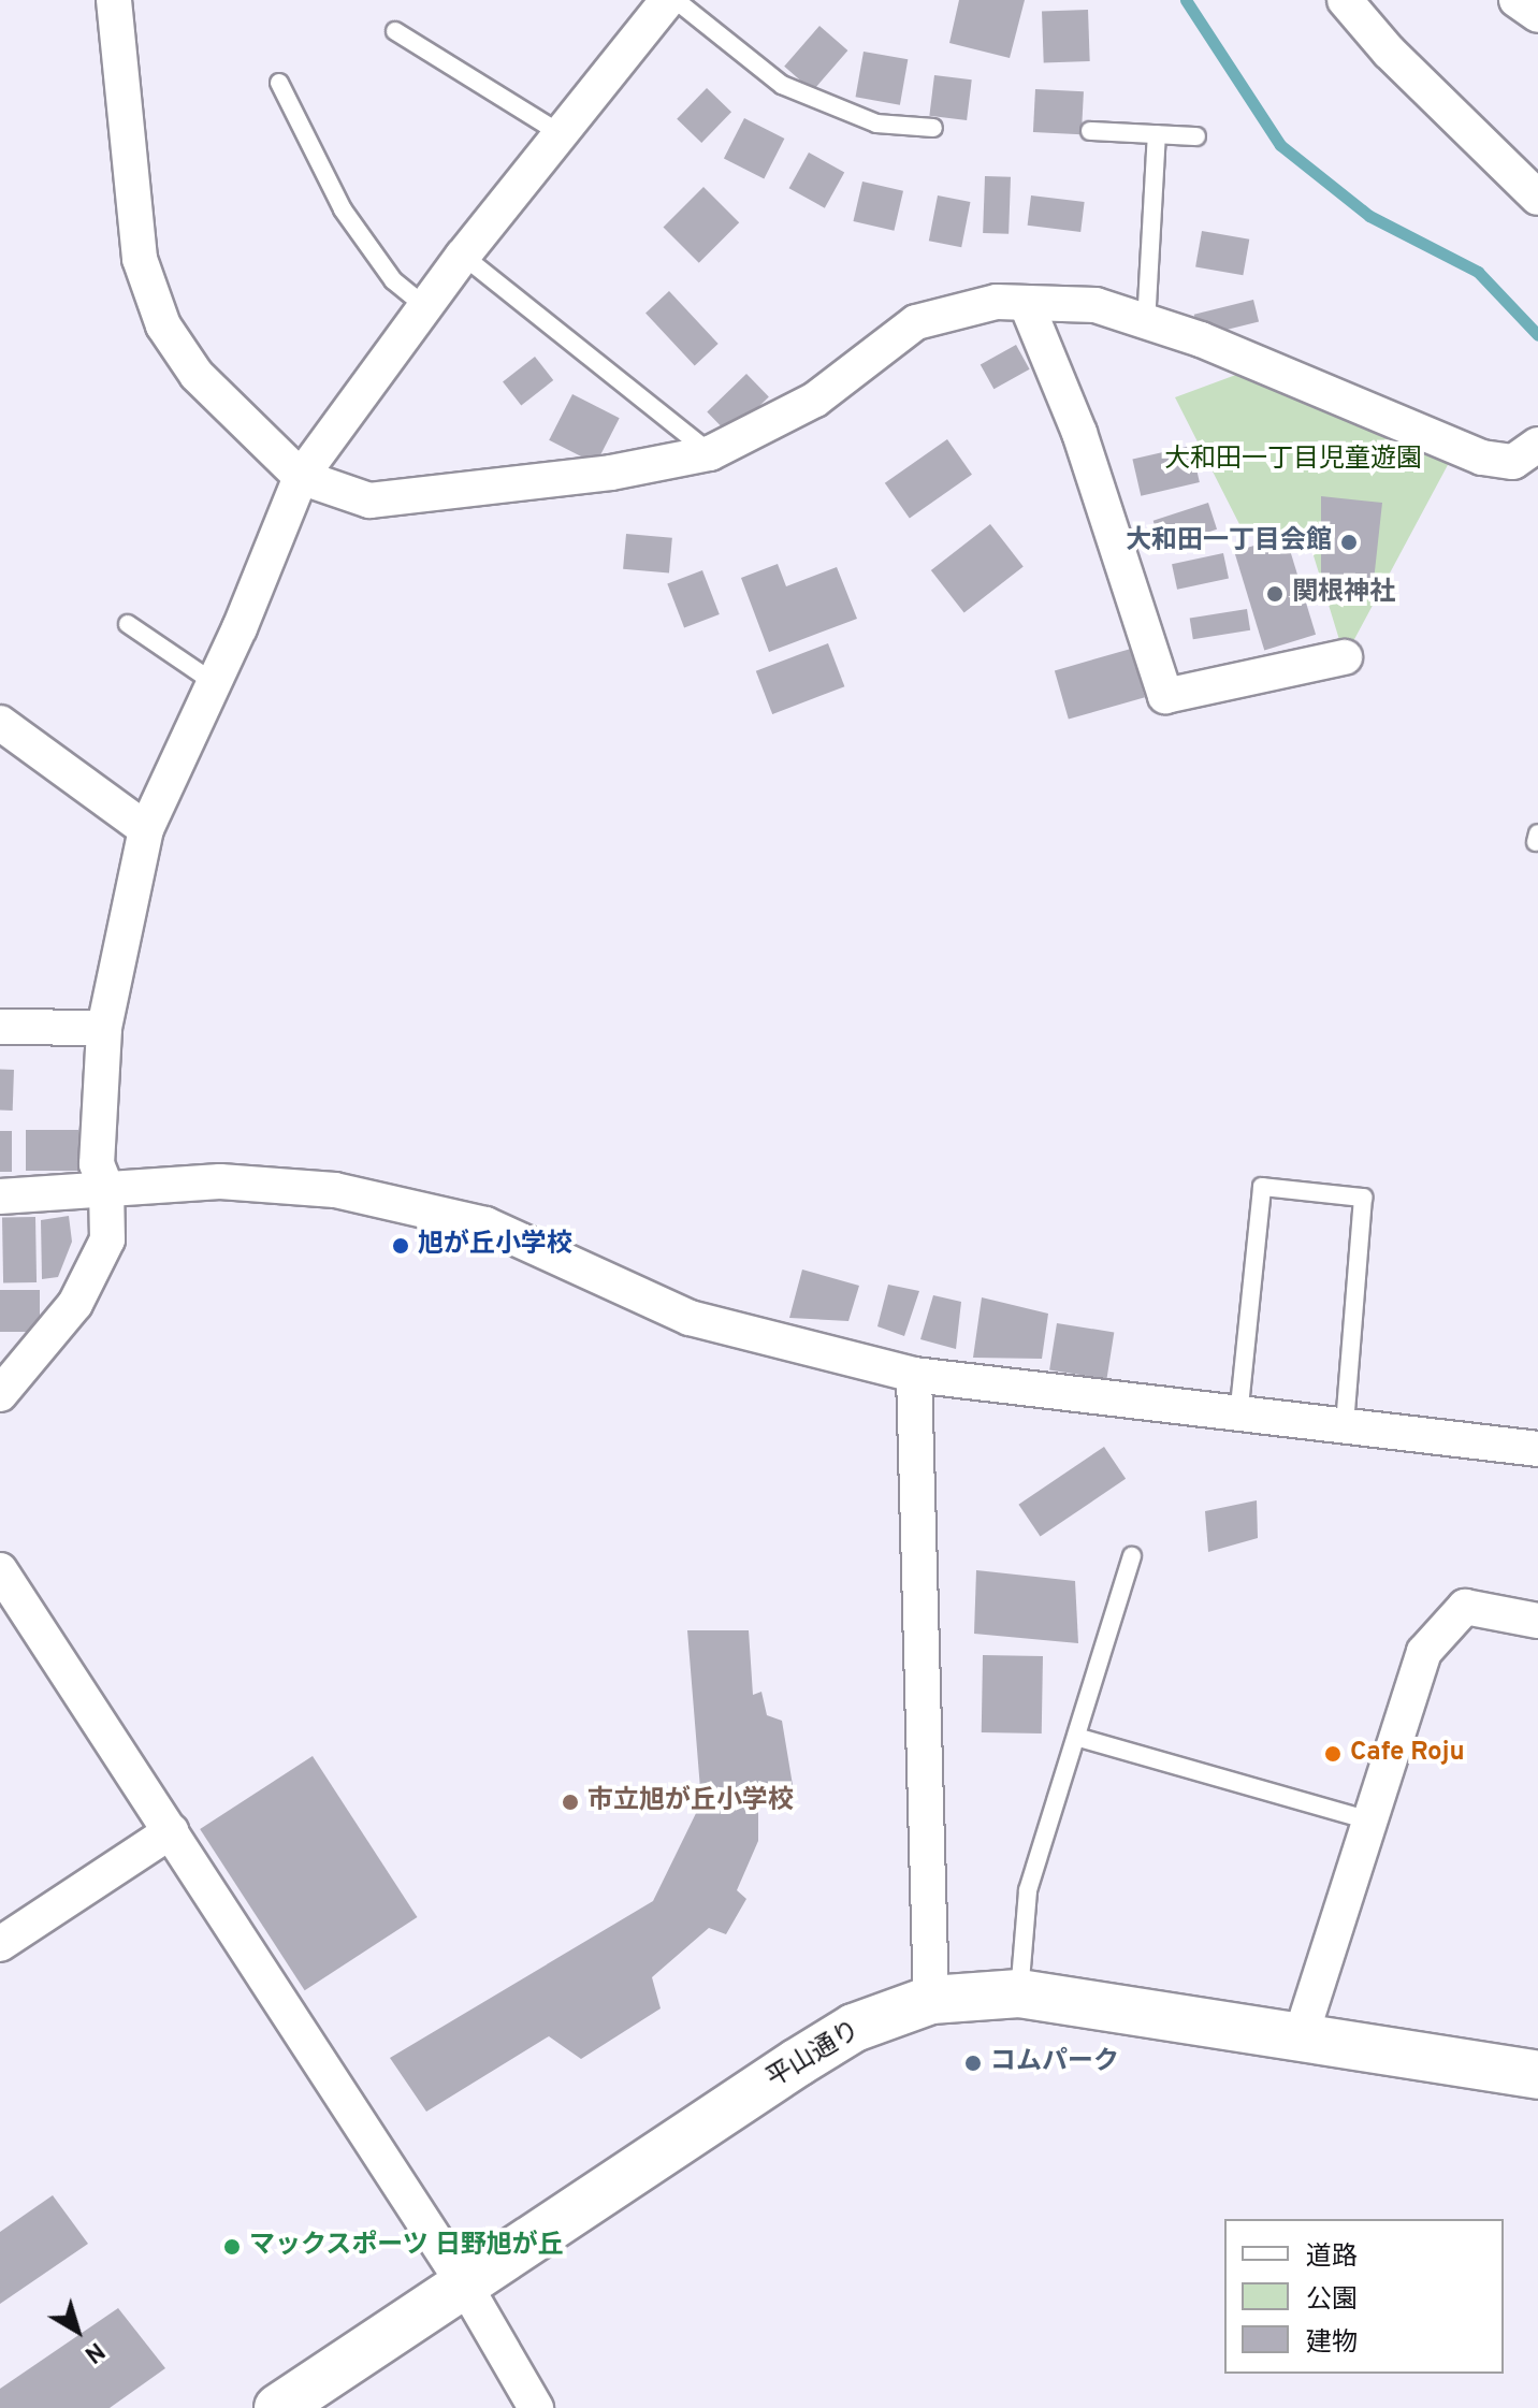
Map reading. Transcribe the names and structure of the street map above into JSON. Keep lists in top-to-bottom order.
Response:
{
  "streets": {
    "main road": ["平山通り"]
  },
  "parks": ["大和田一丁目児童遊園"],
  "places": [
    "大和田一丁目会館",
    "関根神社",
    "旭が丘小学校",
    "Cafe Roju",
    "市立旭が丘小学校",
    "コムパーク",
    "マックスポーツ 日野旭が丘"
  ],
  "legend": ["道路", "公園", "建物"],
  "north": "bottom right"
}
